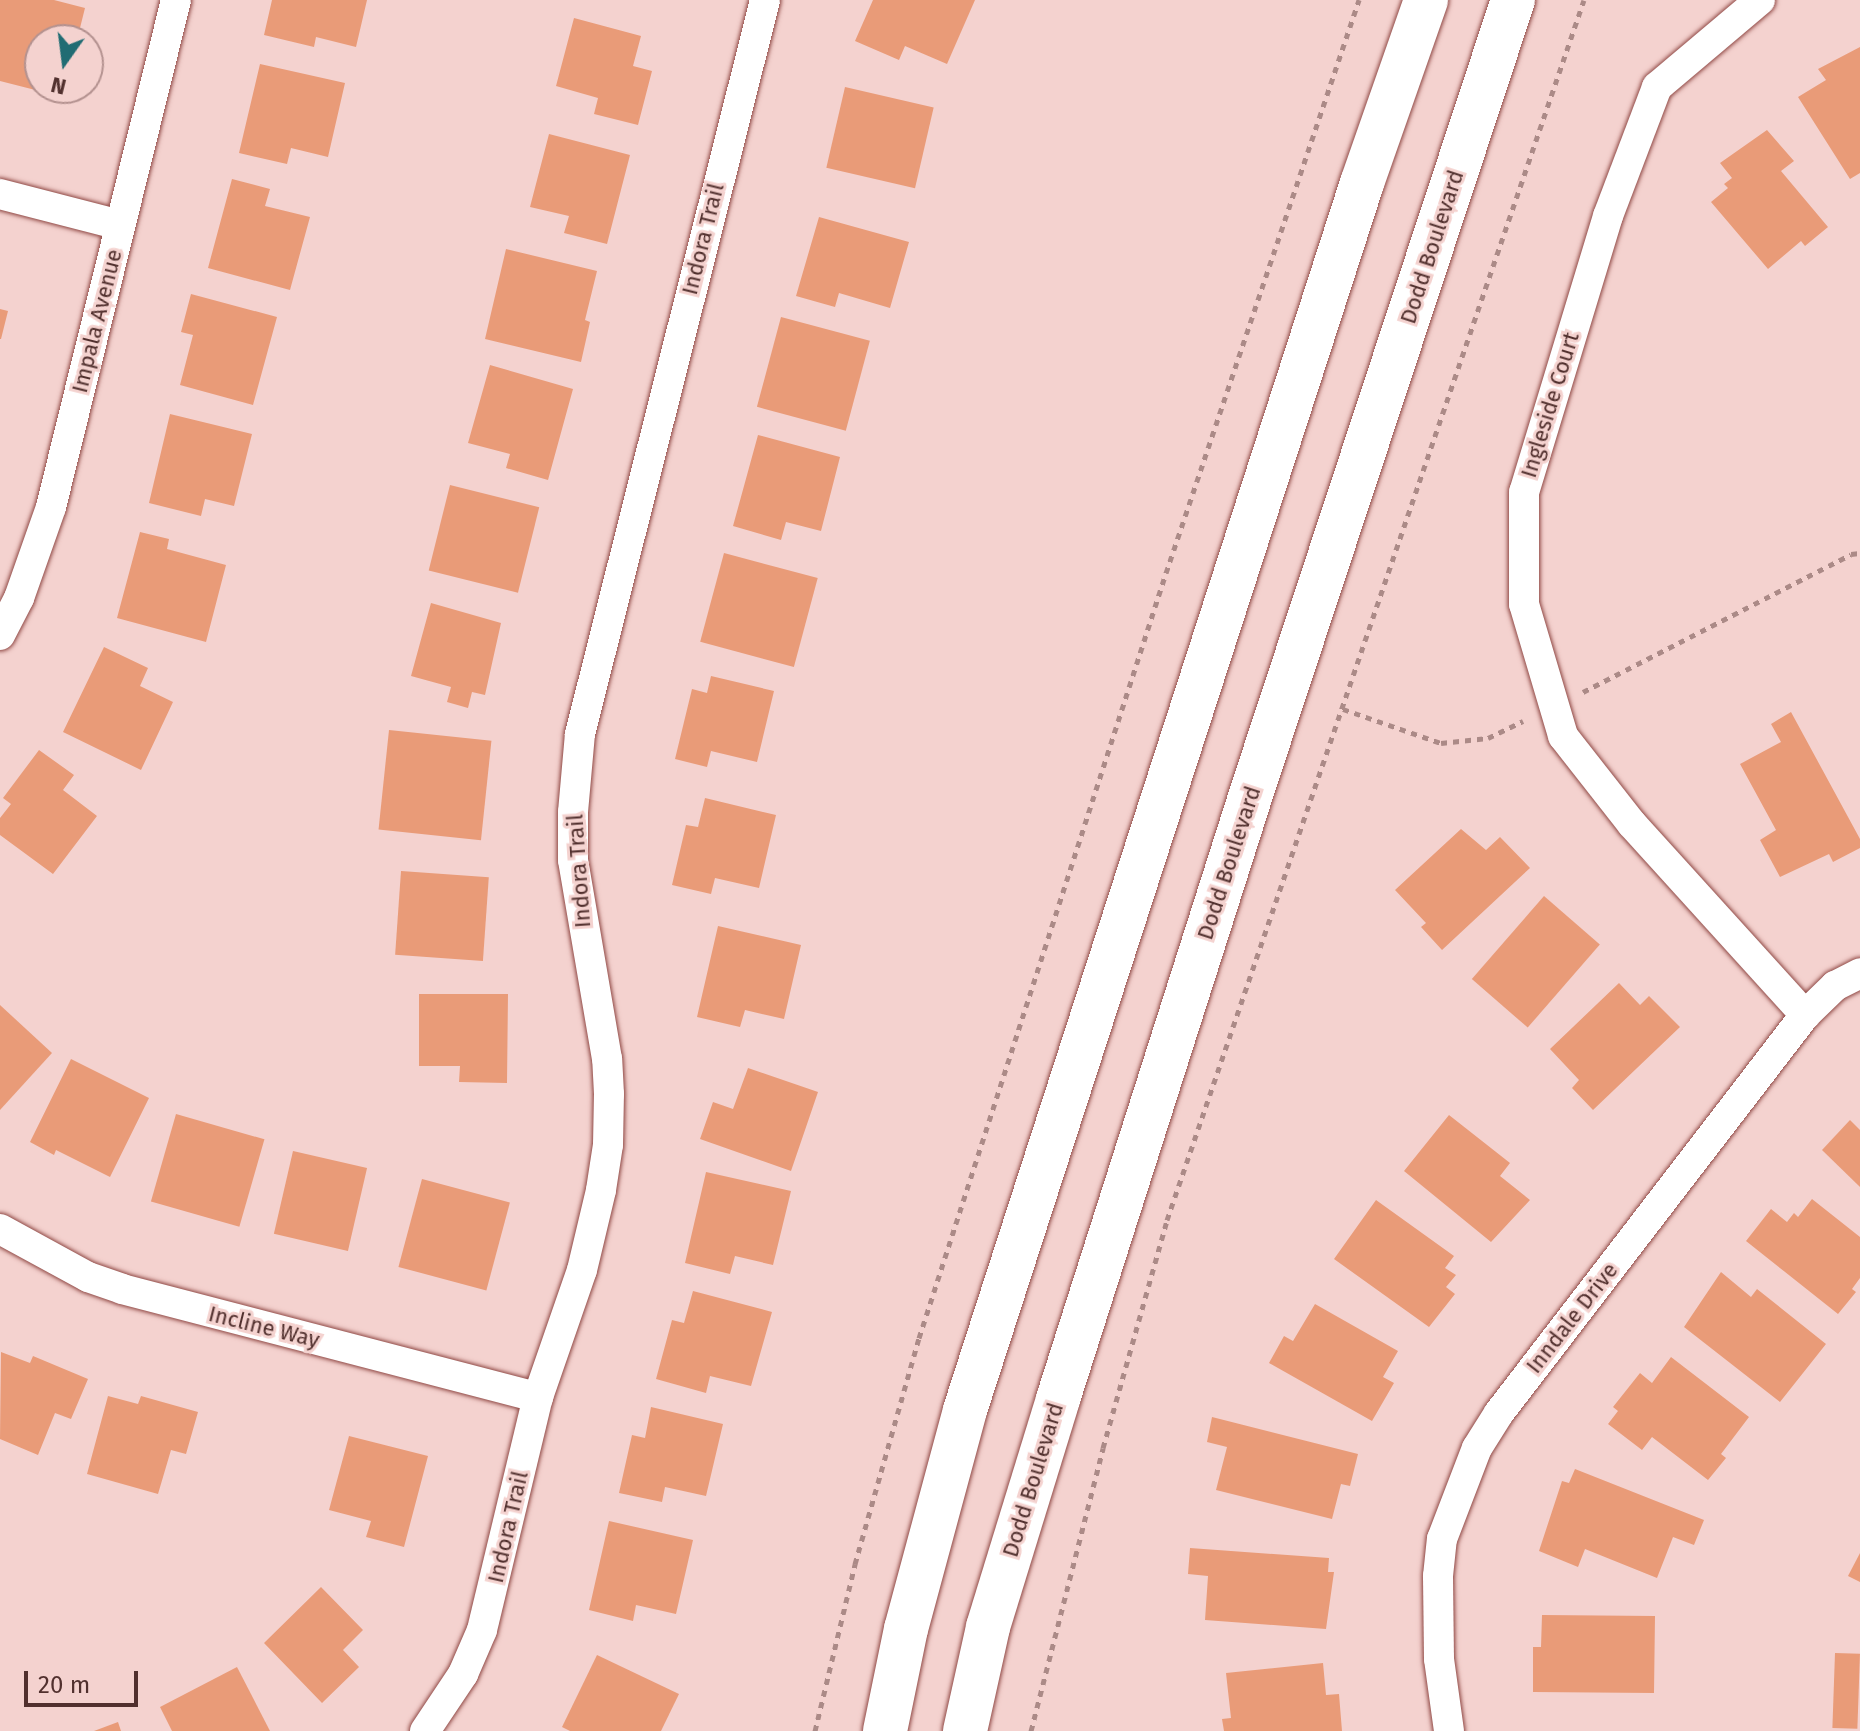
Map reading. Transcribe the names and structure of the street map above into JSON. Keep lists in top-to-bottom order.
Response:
{
  "streets": {
    "main road": ["Dodd Boulevard"],
    "street": [
      "Indora Trail",
      "Impala Avenue",
      "Ingleside Court",
      "Inndale Drive",
      "Incline Way"
    ]
  },
  "crossings": [
    ["Indora Trail", "Incline Way"],
    ["Ingleside Court", "Inndale Drive"]
  ],
  "scale_bar": "20 m",
  "north": "bottom"
}
